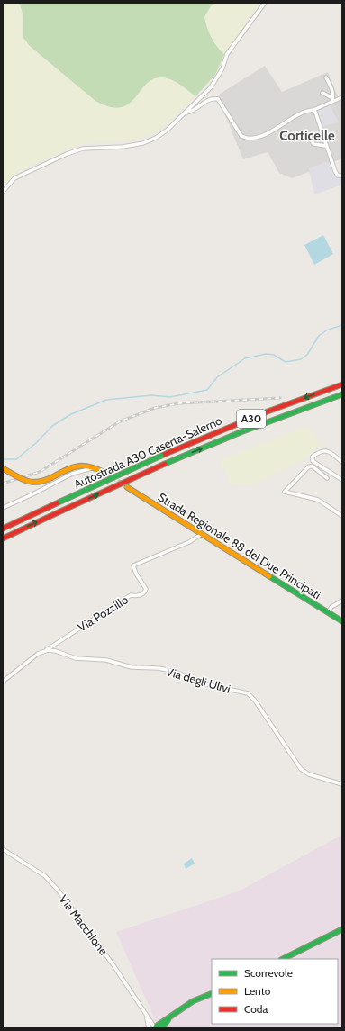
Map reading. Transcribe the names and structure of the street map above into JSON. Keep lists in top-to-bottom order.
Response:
{
  "streets": {
    "main road": ["A30", "Autostrada A30 Caserta-Salerno", "Strada Regionale 88 dei Due Principati"],
    "street": ["Via Pozzillo", "Via degli Ulivi", "Via Macchione"]
  },
  "crossings": [
    ["Strada Regionale 88 dei Due Principati", "Via Pozzillo"],
    ["Via Pozzillo", "Via degli Ulivi"]
  ],
  "districts": ["Corticelle"],
  "legend": ["Scorrevole", "Lento", "Coda"]
}
